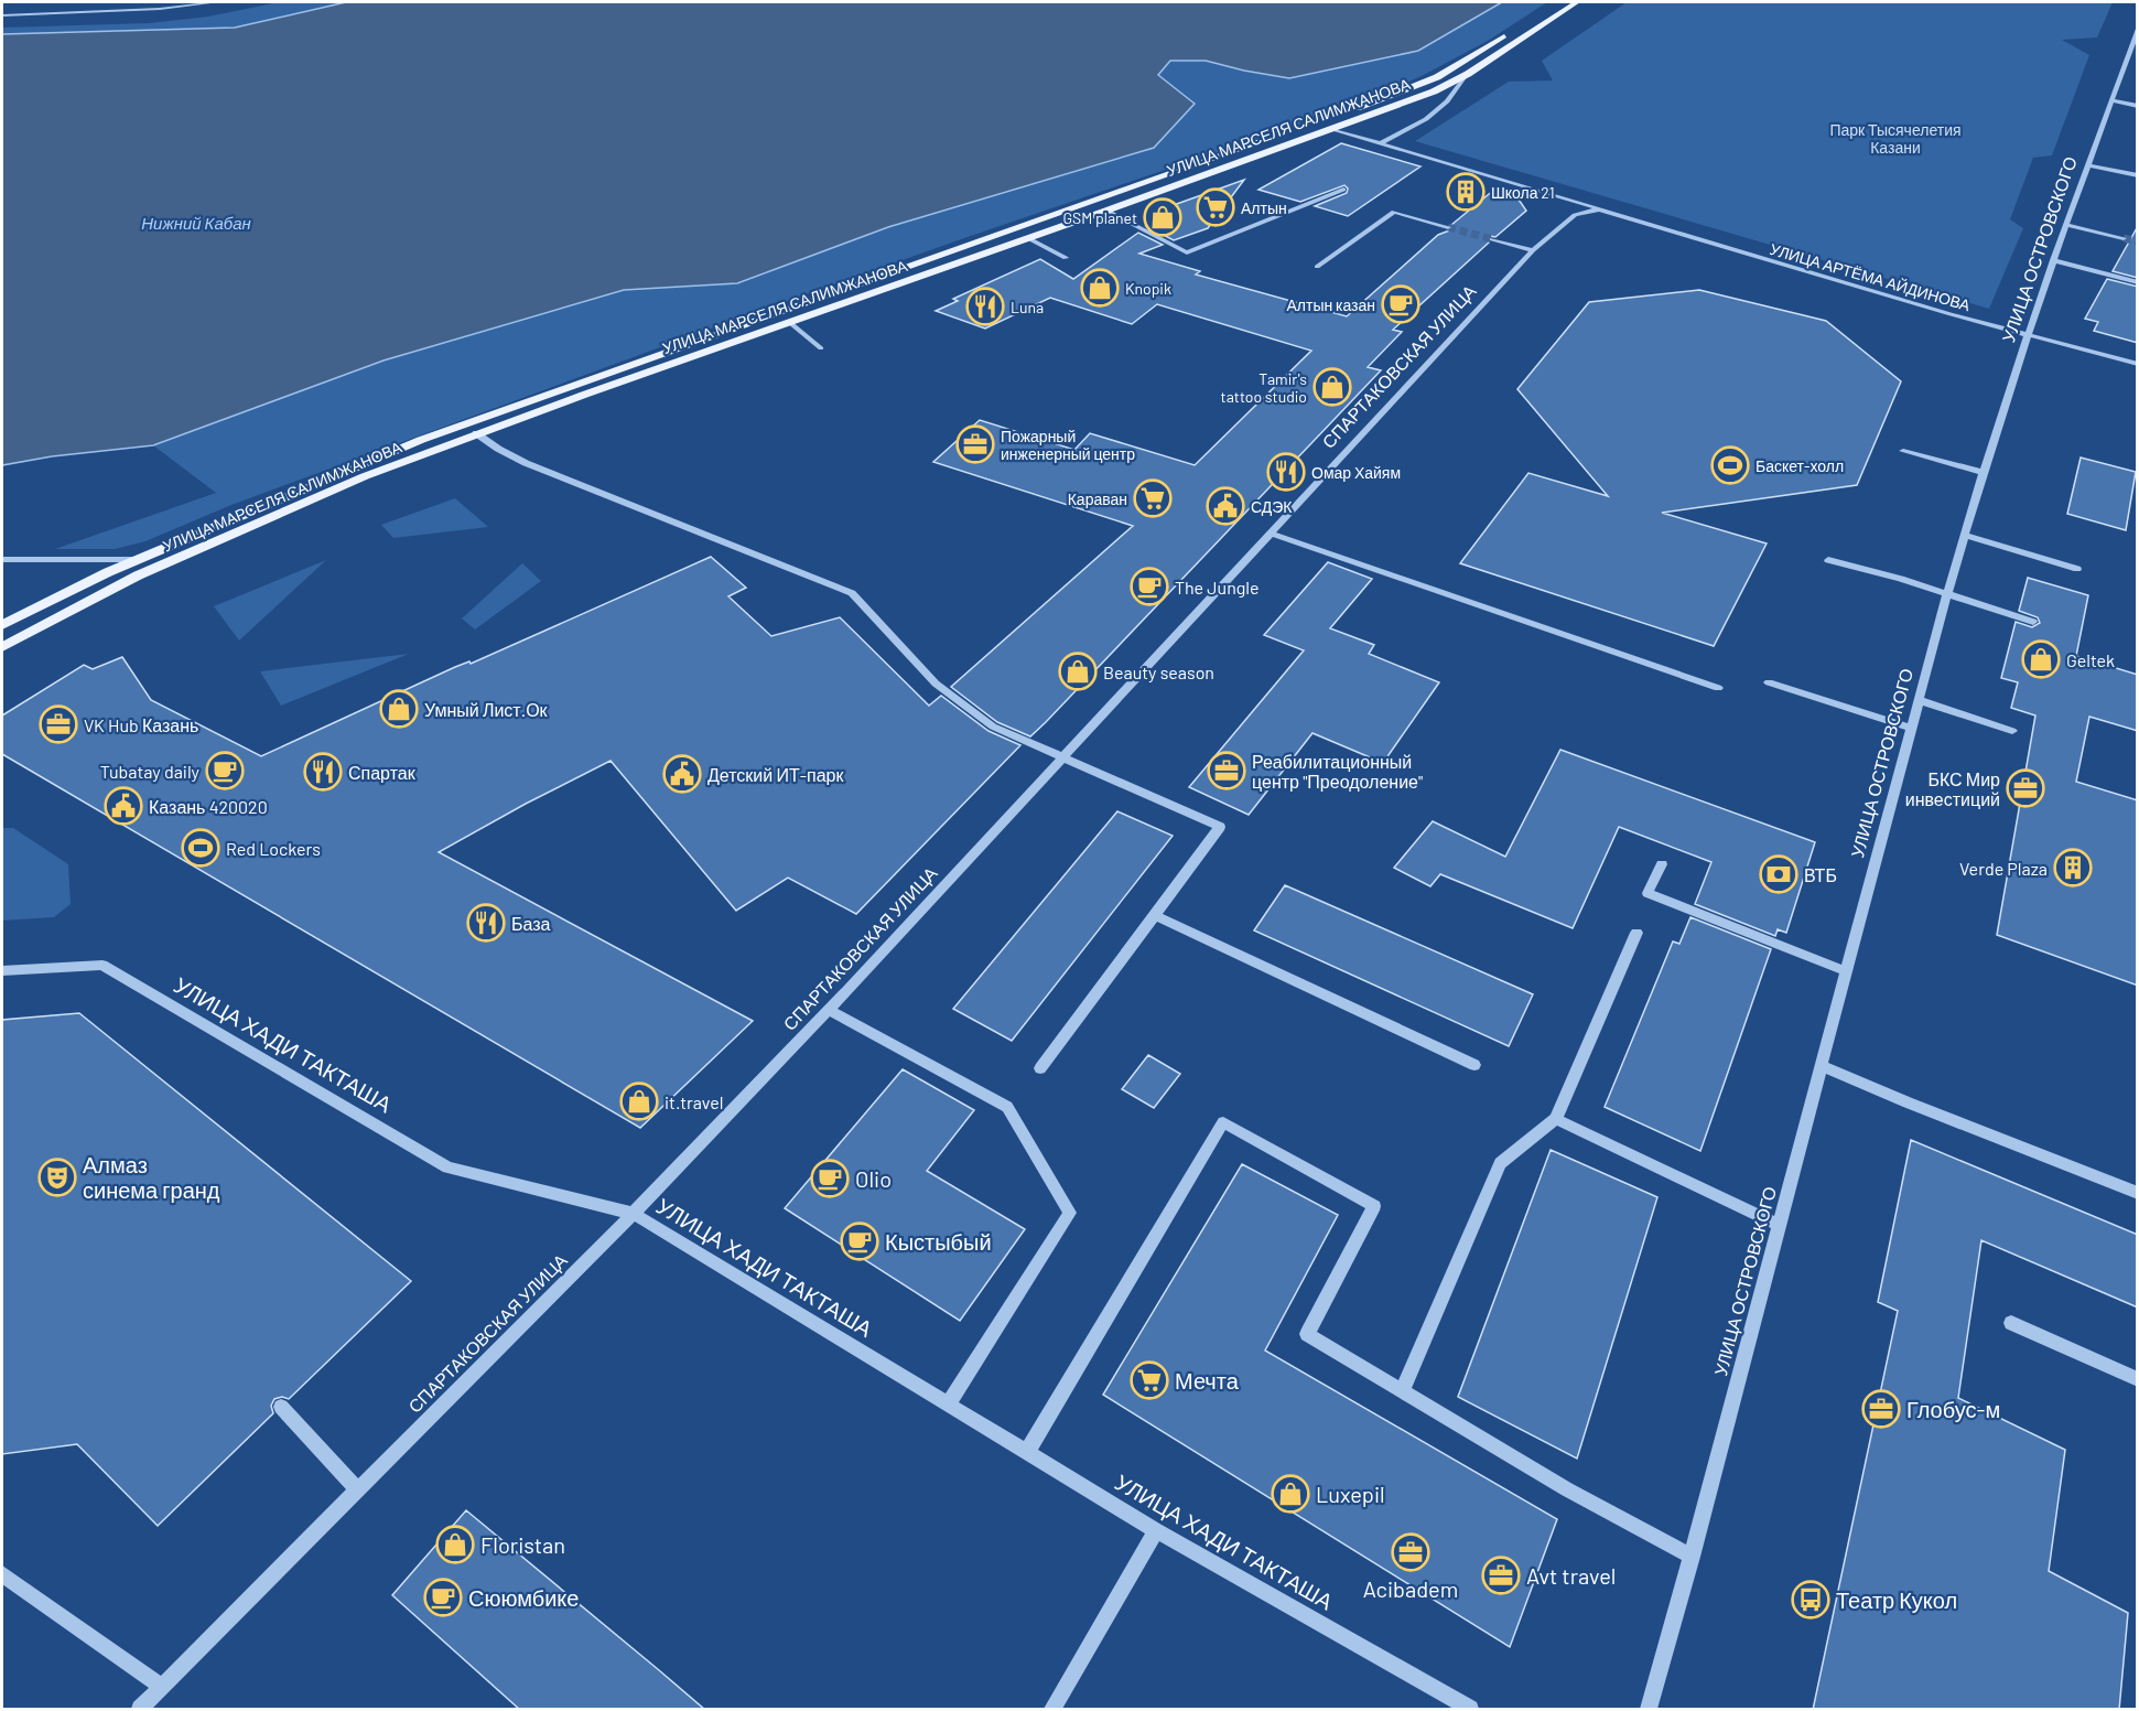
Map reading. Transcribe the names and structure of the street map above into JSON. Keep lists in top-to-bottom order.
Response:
{
  "streets": {
    "main road": ["УЛИЦА МАРСЕЛЯ САЛИМЖАНОВА"],
    "street": [
      "УЛИЦА ОСТРОВСКОГО",
      "УЛИЦА АРТЁМА АЙДИНОВА",
      "СПАРТАКОВСКАЯ УЛИЦА",
      "УЛИЦА ХАДИ ТАКТАША"
    ]
  },
  "crossings": [
    ["УЛИЦА МАРСЕЛЯ САЛИМЖАНОВА", "УЛИЦА АРТЁМА АЙДИНОВА"],
    ["УЛИЦА ОСТРОВСКОГО", "УЛИЦА АРТЁМА АЙДИНОВА"],
    ["УЛИЦА АРТЁМА АЙДИНОВА", "СПАРТАКОВСКАЯ УЛИЦА"],
    ["СПАРТАКОВСКАЯ УЛИЦА", "УЛИЦА ХАДИ ТАКТАША"]
  ],
  "water": ["Нижний Кабан"],
  "parks": ["Парк Тысячелетия Казани"],
  "places": {
    "building": ["Школа 21", "Verde Plaza"],
    "supermarket": ["Алтын", "Караван", "Мечта"],
    "shop": [
      "GSM planet",
      "Knopik",
      "Tamir's tattoo studio",
      "Geltek",
      "Beauty season",
      "Умный Лист.Ок",
      "it.travel",
      "Luxepil",
      "Floristan"
    ],
    "cafe": [
      "Алтын казан",
      "The Jungle",
      "Tubatay daily",
      "Olio",
      "Кыстыбый",
      "Сююмбике"
    ],
    "restaurant": [
      "Luna",
      "Омар Хайям",
      "Спартак",
      "База"
    ],
    "office": [
      "Пожарный инженерный центр",
      "VK Hub Казань",
      "Реабилитационный центр \"Преодоление\"",
      "БКС Мир инвестиций",
      "Глобус-м",
      "Acibadem",
      "Avt travel"
    ],
    "sports": ["Баскет-холл", "Red Lockers"],
    "public building": ["СДЭК", "Детский ИТ-парк", "Казань 420020"],
    "bank": ["ВТБ"],
    "theatre": ["Алмаз синема гранд"],
    "bus stop": ["Театр Кукол"]
  }
}
